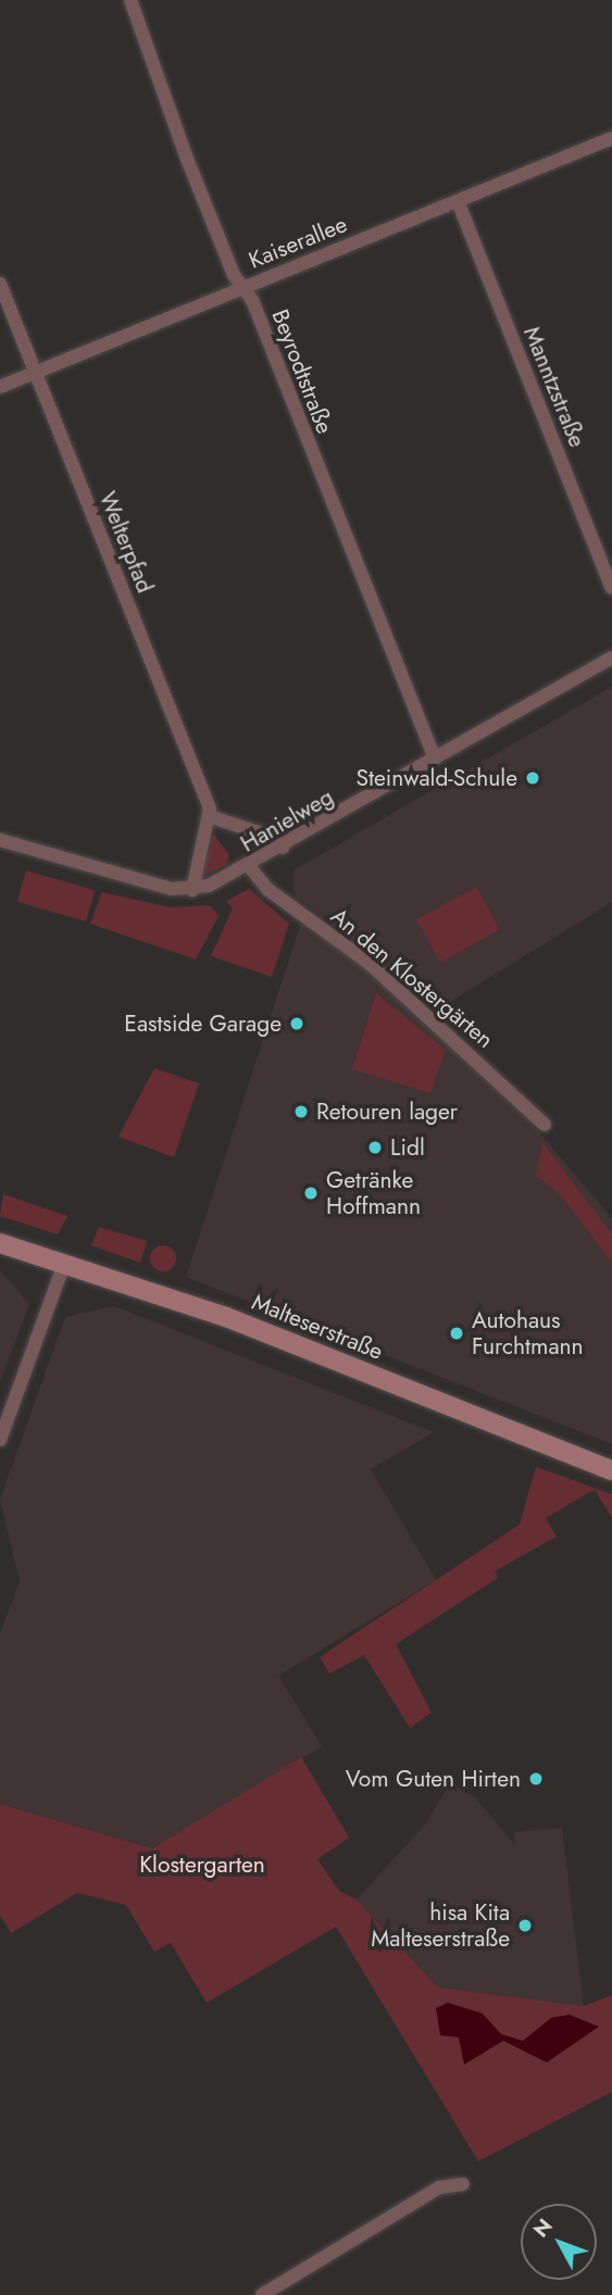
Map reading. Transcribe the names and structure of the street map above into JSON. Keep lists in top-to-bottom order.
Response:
{
  "streets": {
    "main road": ["Malteserstraße"],
    "street": [
      "Kaiserallee",
      "Beyrodtstraße",
      "Manntzstraße",
      "Welterpfad",
      "Hanielweg",
      "An den Klostergärten"
    ]
  },
  "crossings": [
    ["Kaiserallee", "Beyrodtstraße"],
    ["Kaiserallee", "Manntzstraße"],
    ["Kaiserallee", "Welterpfad"],
    ["Beyrodtstraße", "Hanielweg"],
    ["Hanielweg", "An den Klostergärten"]
  ],
  "parks": ["Klostergarten"],
  "places": [
    "Steinwald-Schule",
    "Eastside Garage",
    "Retouren lager",
    "Lidl",
    "Getränke Hoffmann",
    "Autohaus Furchtmann",
    "Vom Guten Hirten",
    "hisa Kita Malteserstraße"
  ],
  "north": "top left"
}
